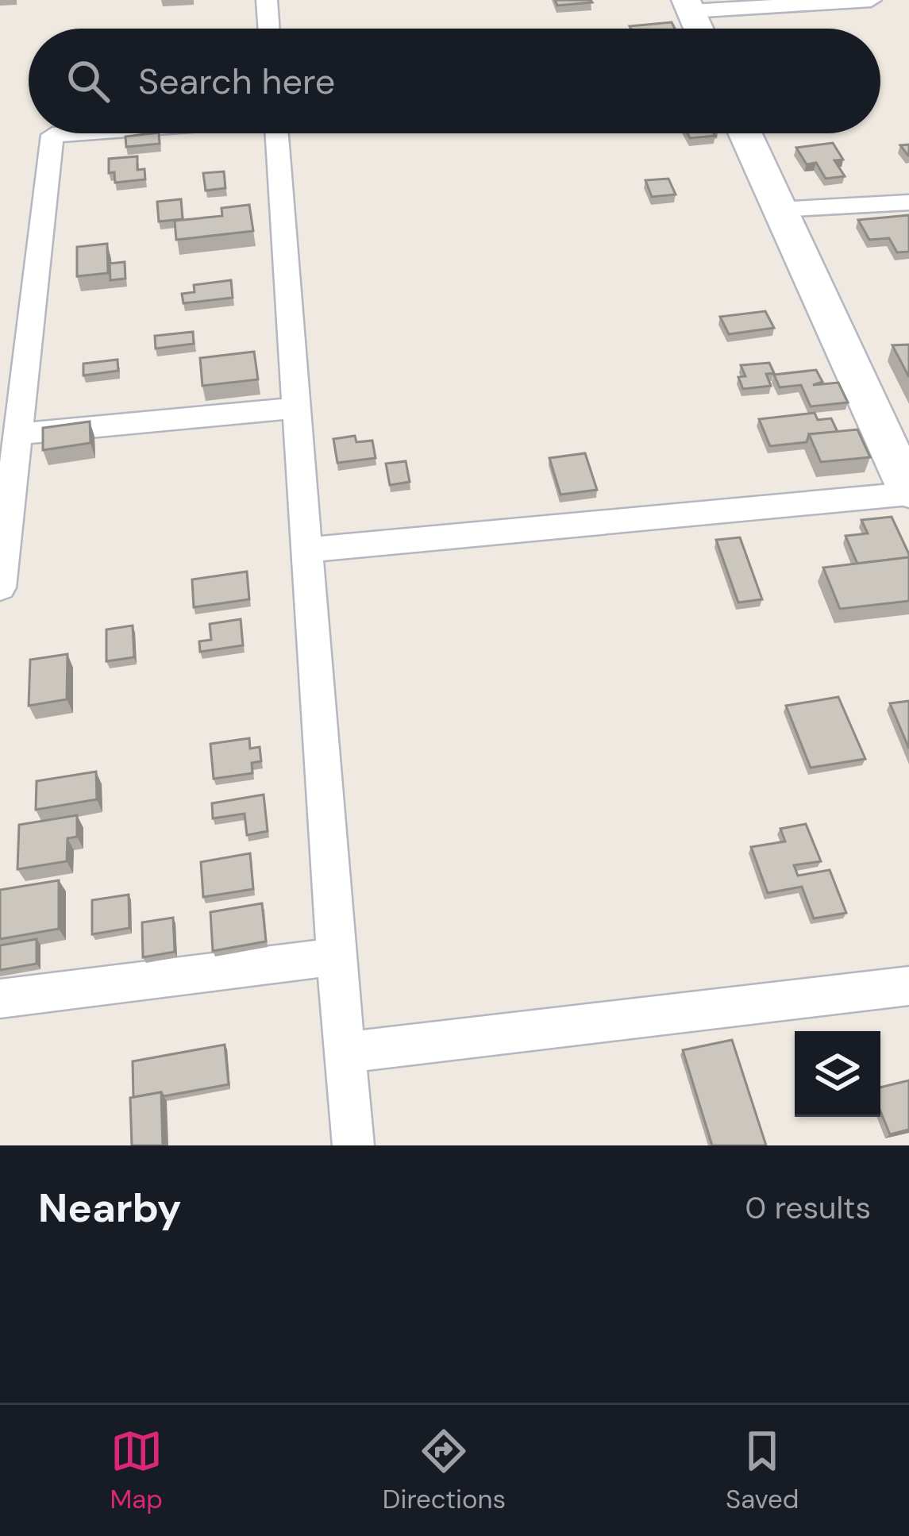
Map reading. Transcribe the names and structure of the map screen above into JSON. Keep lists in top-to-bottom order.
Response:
{
  "page": {
    "search": "Search here",
    "heading": ["Nearby", "0 results"],
    "nav": ["Map", "Directions", "Saved"]
  }
}
